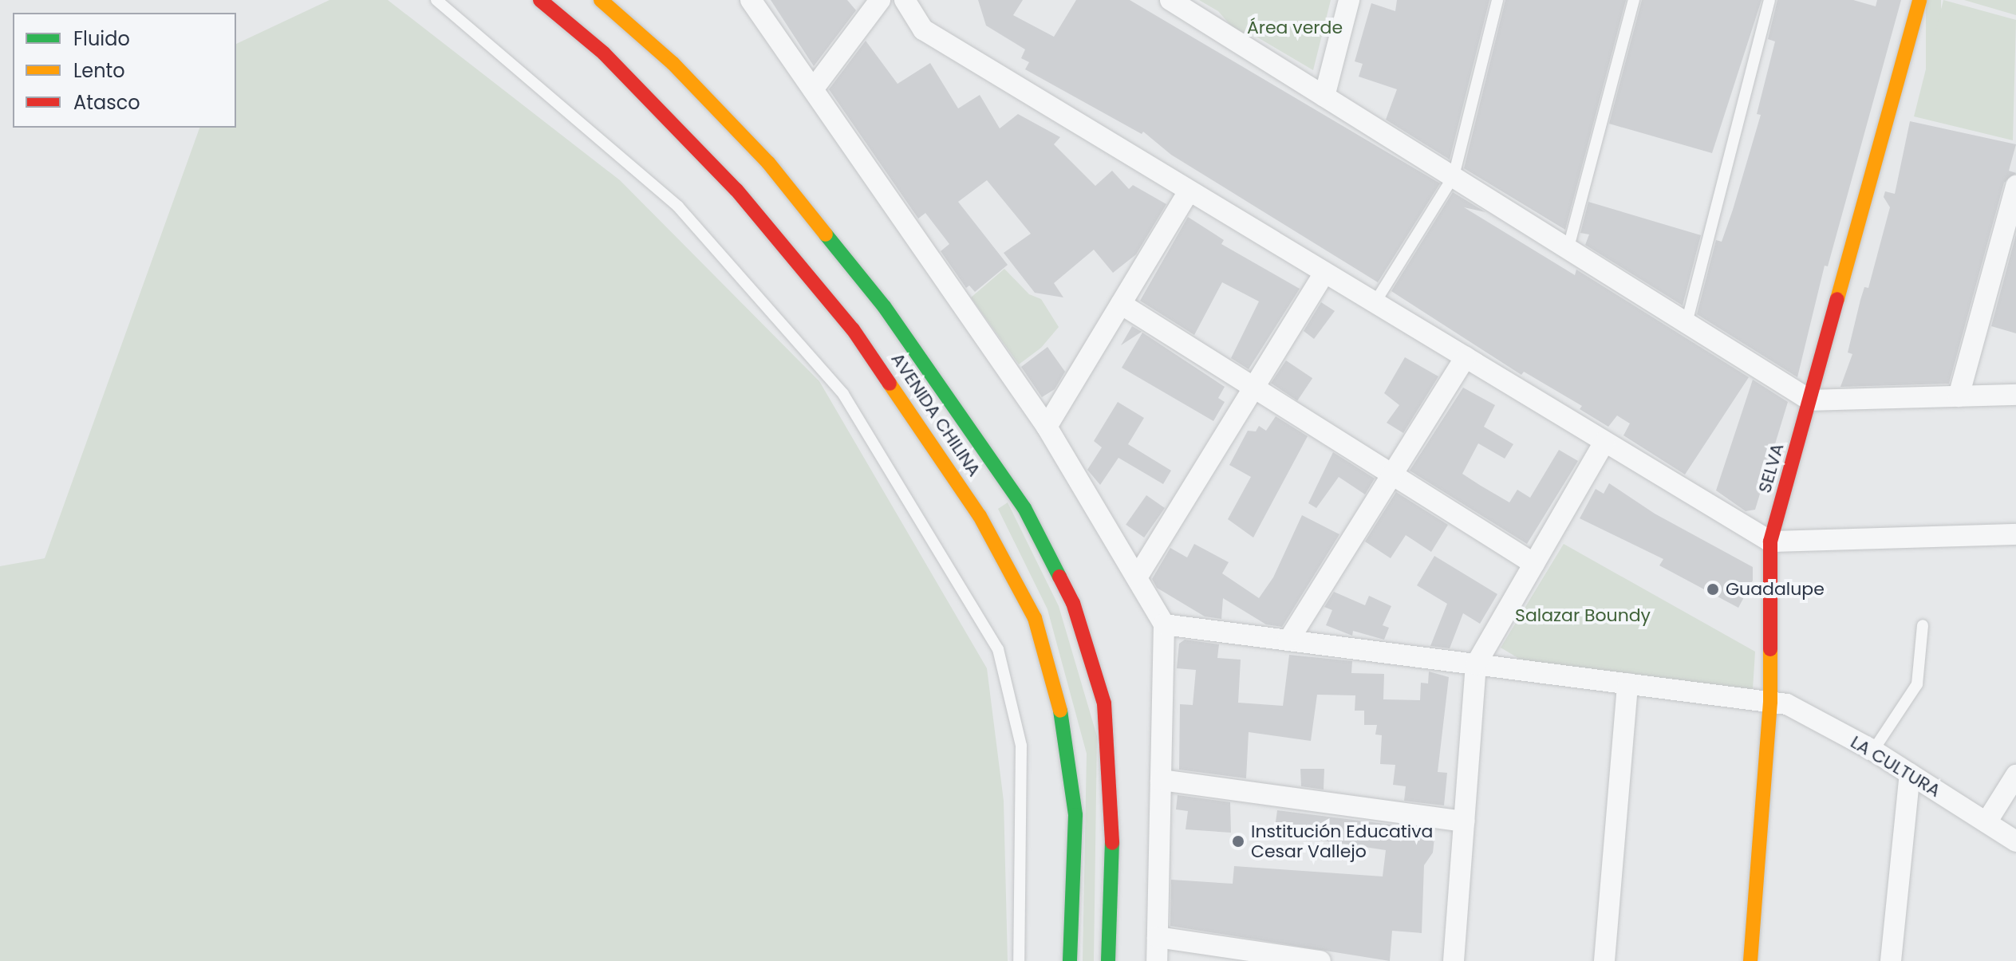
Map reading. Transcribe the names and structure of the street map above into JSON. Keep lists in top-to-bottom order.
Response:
{
  "streets": {
    "main road": ["AVENIDA CHILINA", "SELVA"],
    "street": ["LA CULTURA"]
  },
  "crossings": [
    ["SELVA", "LA CULTURA"]
  ],
  "parks": ["Área verde", "Salazar Boundy"],
  "places": ["Guadalupe", "Institución Educativa Cesar Vallejo"],
  "legend": ["Fluido", "Lento", "Atasco"]
}
